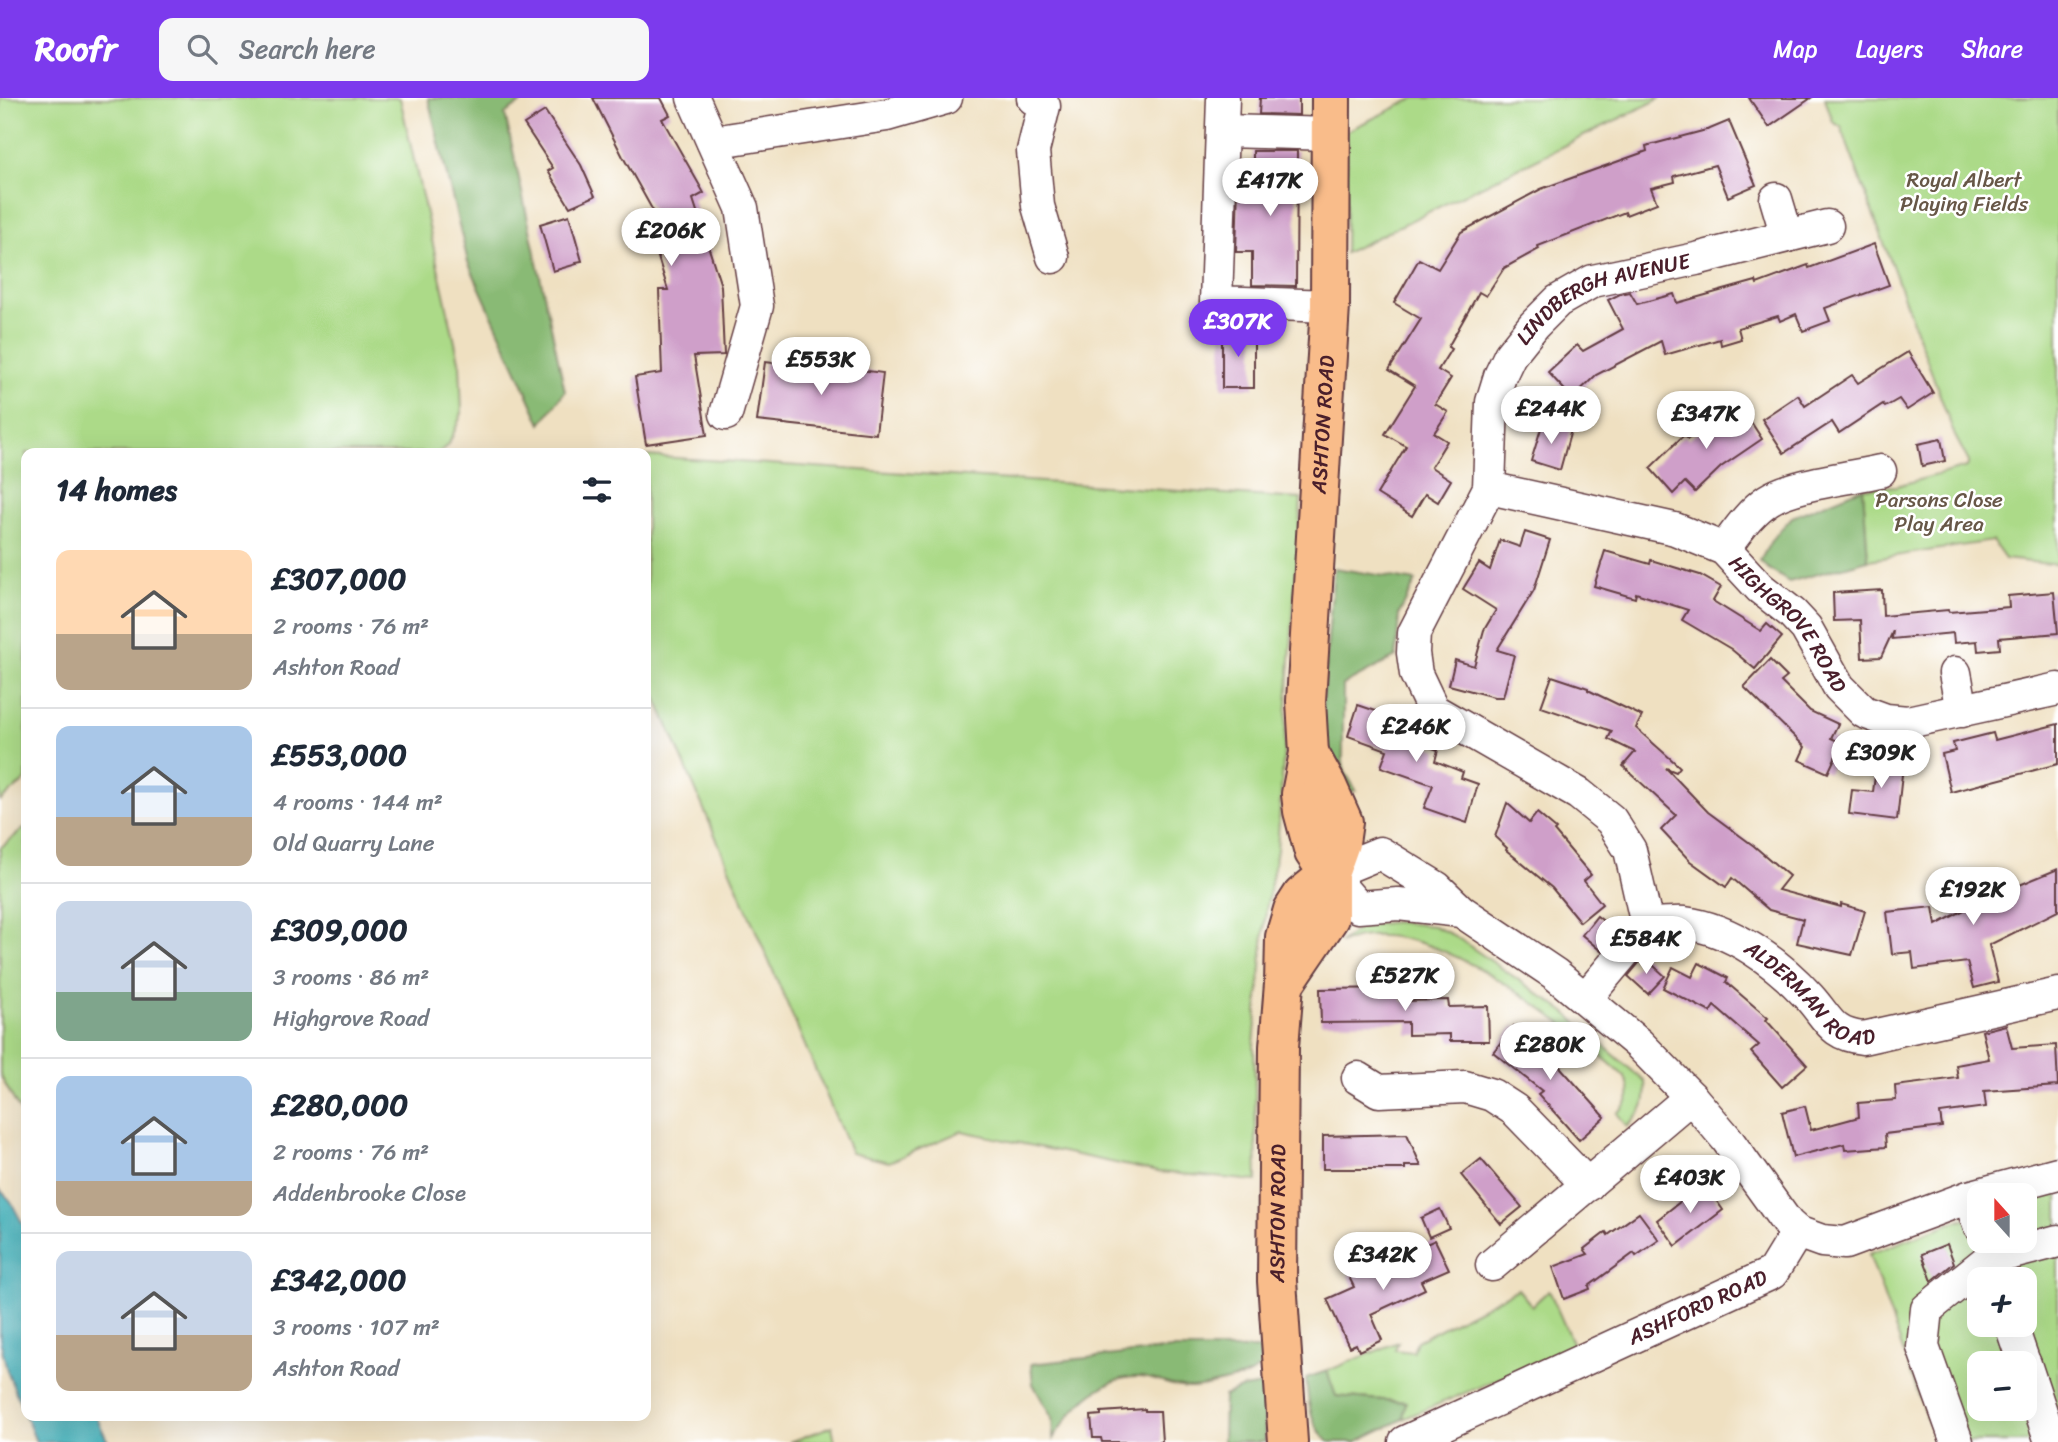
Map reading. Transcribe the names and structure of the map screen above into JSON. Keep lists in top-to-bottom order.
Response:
{
  "streets": {
    "main road": ["ASHTON ROAD"],
    "street": [
      "LINDBERGH AVENUE",
      "HIGHGROVE ROAD",
      "ALDERMAN ROAD",
      "ASHFORD ROAD"
    ]
  },
  "crossings": [
    ["LINDBERGH AVENUE", "HIGHGROVE ROAD"],
    ["LINDBERGH AVENUE", "ALDERMAN ROAD"]
  ],
  "parks": ["Royal Albert Playing Fields", "Parsons Close Play Area"],
  "north": "top",
  "page": {
    "header": "Roofr",
    "search": "Search here",
    "nav": ["Map", "Layers", "Share"],
    "price": [
      "£417K",
      "£206K",
      "£307K",
      "£553K",
      "£244K",
      "£347K",
      "£246K",
      "£309K",
      "£192K",
      "£584K",
      "£527K",
      "£280K",
      "£403K",
      "£342K"
    ],
    "heading": "14 homes",
    "list": [
      {
        "name": "£307,000",
        "note": "2 rooms · 76 m² · Ashton Road"
      },
      {
        "name": "£553,000",
        "note": "4 rooms · 144 m² · Old Quarry Lane"
      },
      {
        "name": "£309,000",
        "note": "3 rooms · 86 m² · Highgrove Road"
      },
      {
        "name": "£280,000",
        "note": "2 rooms · 76 m² · Addenbrooke Close"
      },
      {
        "name": "£342,000",
        "note": "3 rooms · 107 m² · Ashton Road"
      }
    ],
    "map_buttons": ["+", "−"]
  }
}
